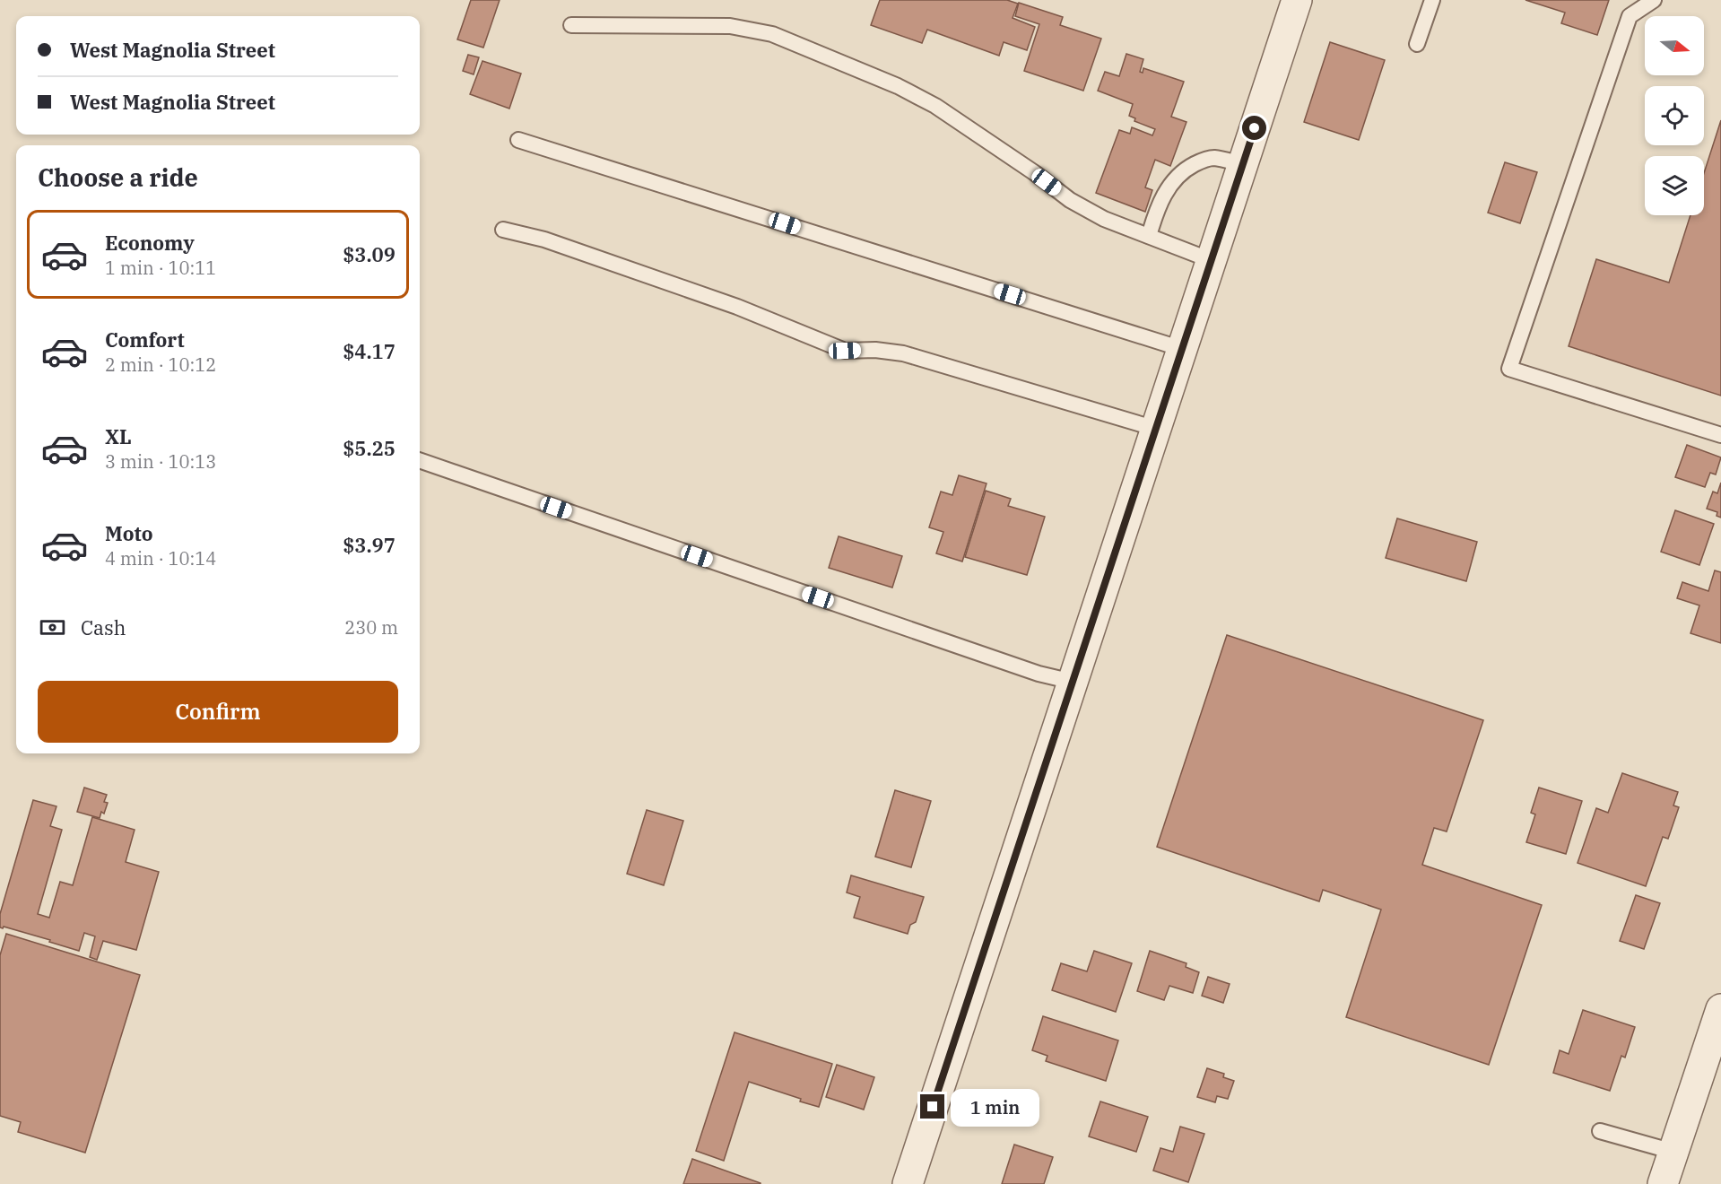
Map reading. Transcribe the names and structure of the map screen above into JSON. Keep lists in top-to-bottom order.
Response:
{
  "north": "right",
  "page": {
    "banner": ["West Magnolia Street", "West Magnolia Street"],
    "heading": "Choose a ride",
    "list": [
      {
        "name": "Economy",
        "note": "1 min · 10:11",
        "value": "$3.09"
      },
      {
        "name": "Comfort",
        "note": "2 min · 10:12",
        "value": "$4.17"
      },
      {
        "name": "XL",
        "note": "3 min · 10:13",
        "value": "$5.25"
      },
      {
        "name": "Moto",
        "note": "4 min · 10:14",
        "value": "$3.97"
      }
    ],
    "pay": ["Cash", "230 m"],
    "buttons": "Confirm",
    "bubble": "1 min"
  }
}
